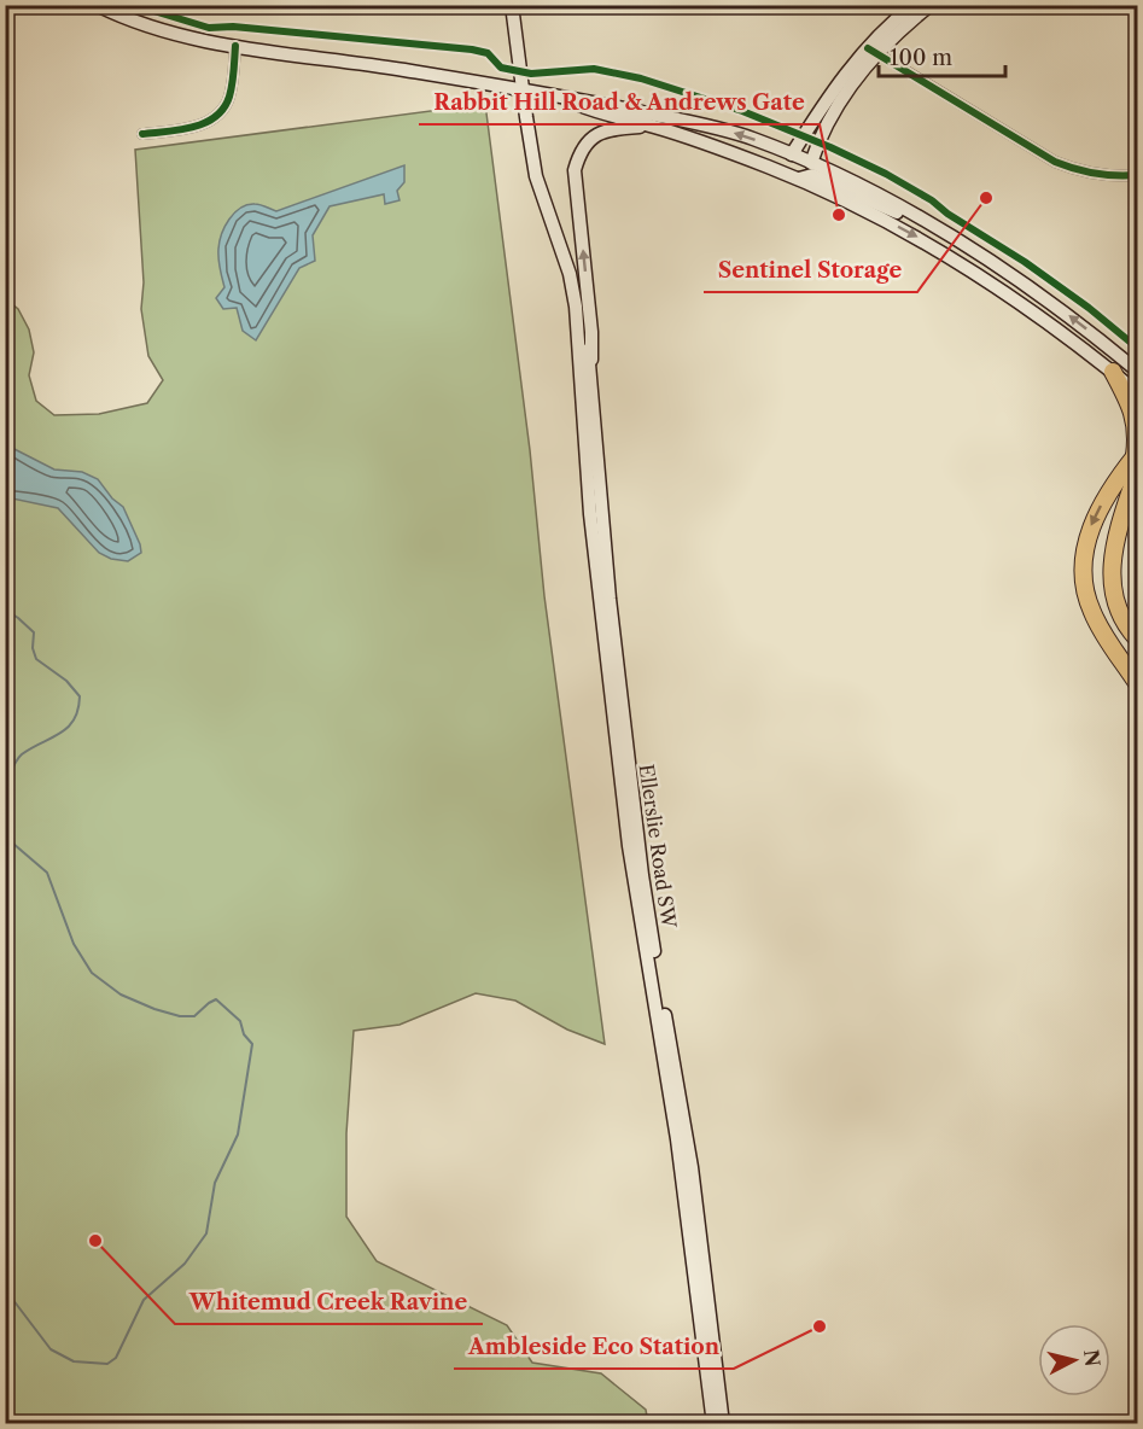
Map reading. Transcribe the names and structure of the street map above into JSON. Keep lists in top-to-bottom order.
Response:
{
  "streets": {
    "main road": ["Ellerslie Road SW"]
  },
  "places": [
    "Sentinel Storage",
    "Rabbit Hill Road & Andrews Gate",
    "Whitemud Creek Ravine",
    "Ambleside Eco Station"
  ],
  "scale_bar": "100 m",
  "north": "right"
}
